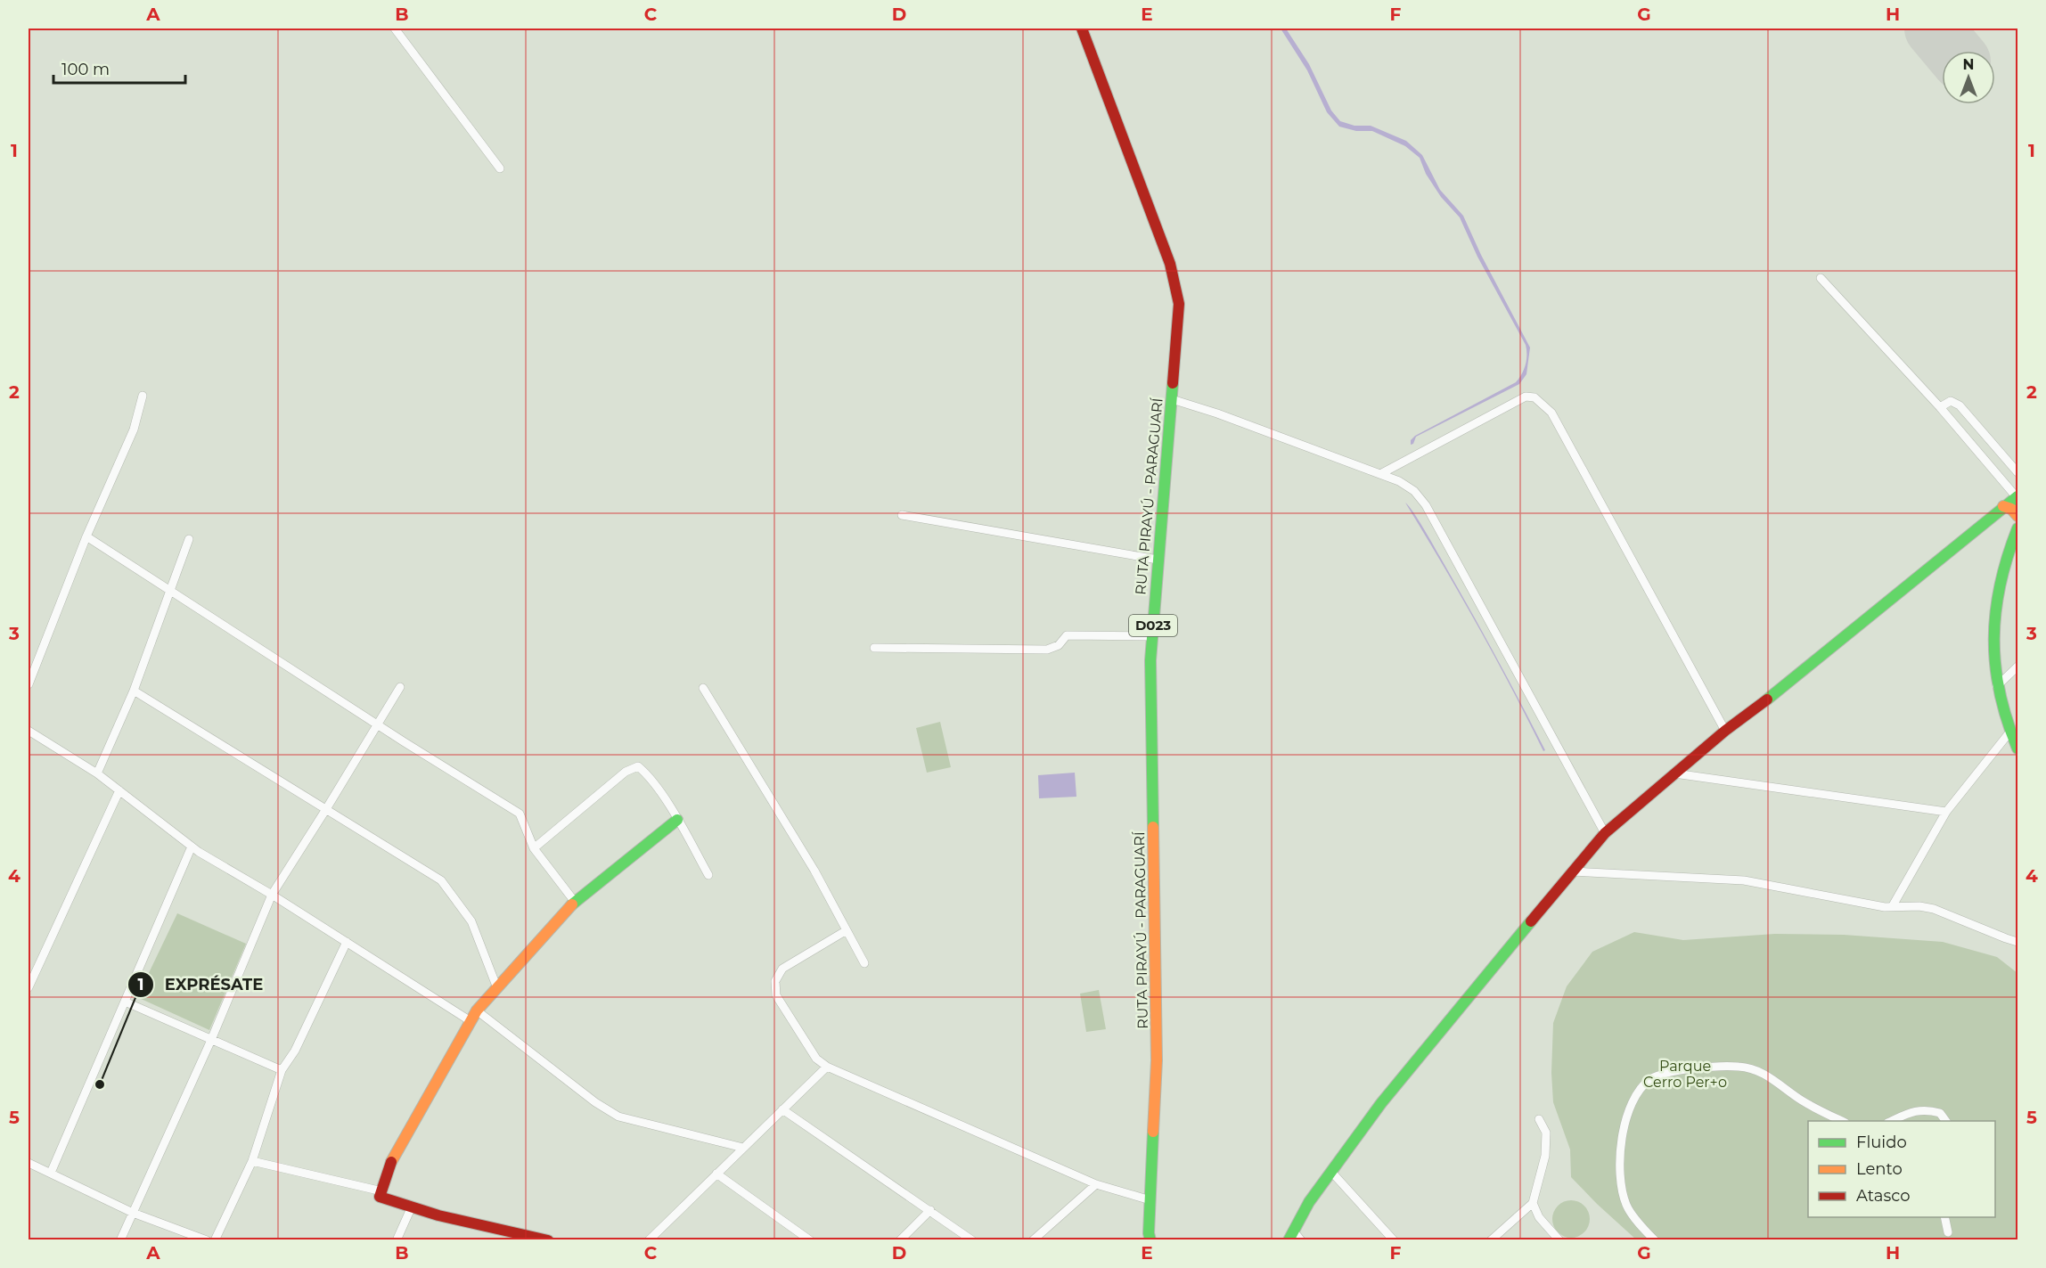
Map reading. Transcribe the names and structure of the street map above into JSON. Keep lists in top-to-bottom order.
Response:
{
  "streets": {
    "main road": ["RUTA PIRAYÚ - PARAGUARÍ", "D023"]
  },
  "parks": ["Parque Cerro Per+o"],
  "places": ["EXPRÉSATE"],
  "legend": ["Fluido", "Lento", "Atasco"],
  "scale_bar": "100 m",
  "north": "top",
  "grid": {
    "columns": [
      "A",
      "B",
      "C",
      "D",
      "E",
      "F",
      "G",
      "H"
    ],
    "rows": [
      "1",
      "2",
      "3",
      "4",
      "5"
    ]
  }
}
